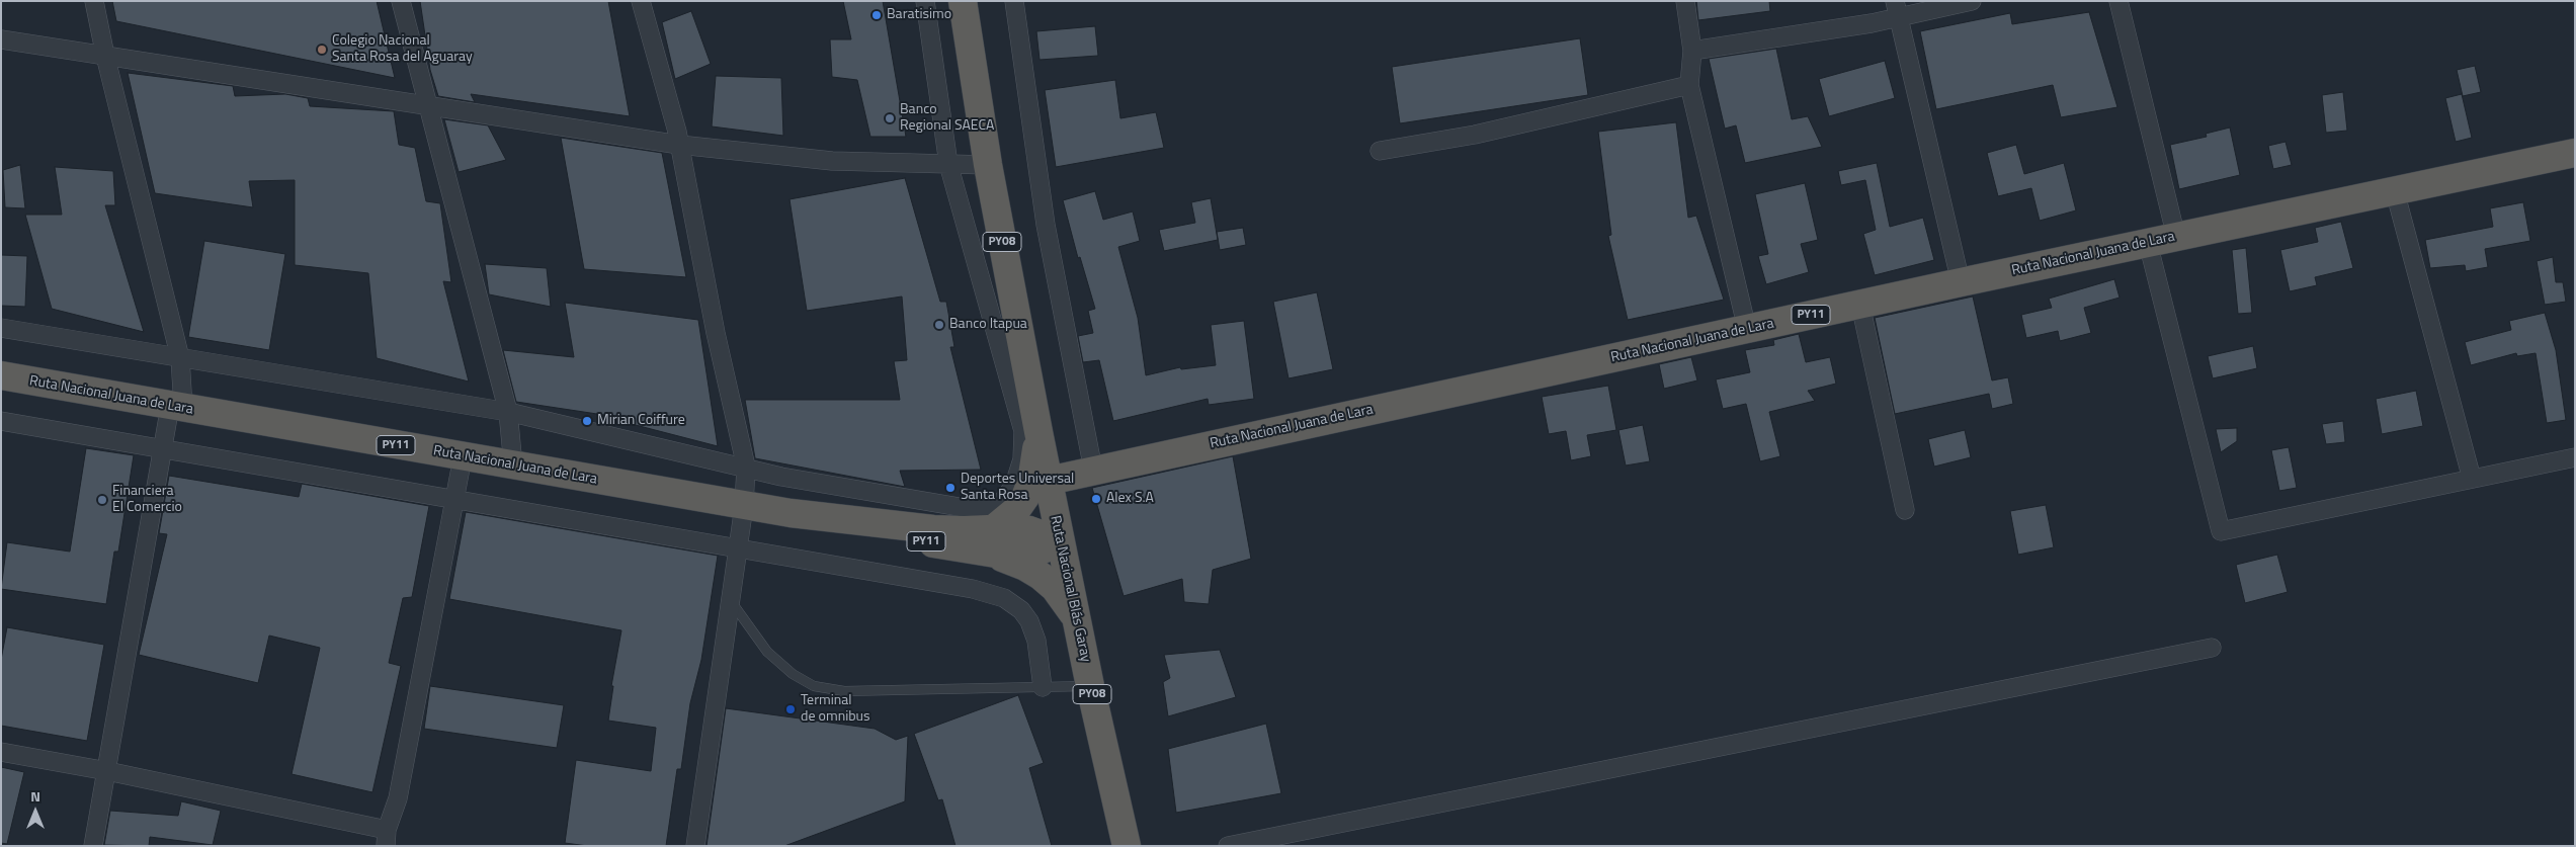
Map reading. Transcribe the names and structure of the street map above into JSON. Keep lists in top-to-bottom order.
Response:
{
  "streets": {
    "highway": [
      "PY08",
      "Ruta Nacional Juana de Lara",
      "PY11",
      "Ruta Nacional Blás Garay"
    ]
  },
  "crossings": [
    ["Ruta Nacional Juana de Lara", "Ruta Nacional Blás Garay"]
  ],
  "places": [
    "Baratisimo",
    "Colegio Nacional Santa Rosa del Aguaray",
    "Banco Regional SAECA",
    "Banco Itapua",
    "Mirian Coiffure",
    "Deportes Universal Santa Rosa",
    "Alex S.A",
    "Financiera El Comercio",
    "Terminal de omnibus"
  ],
  "north": "top"
}
